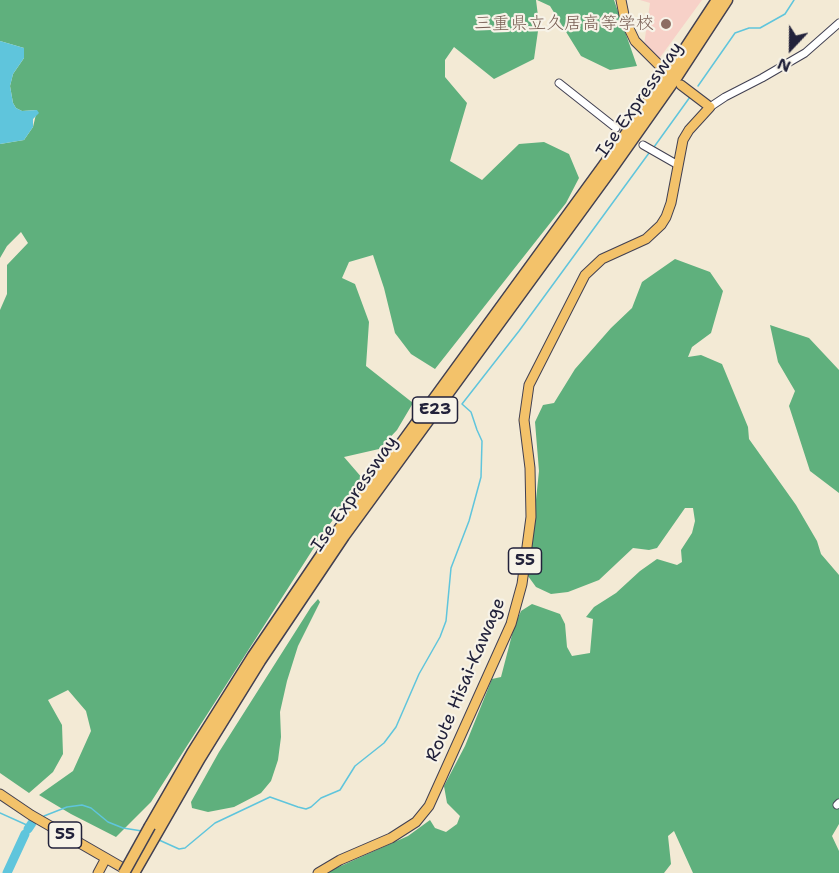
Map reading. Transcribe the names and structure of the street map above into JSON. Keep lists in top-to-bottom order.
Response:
{
  "streets": {
    "highway": ["Ise Expressway", "E23"],
    "main road": ["55", "Route Hisai-Kawage"]
  },
  "crossings": [
    ["Ise Expressway", "55"]
  ],
  "places": ["三重県立久居高等学校"],
  "north": "bottom"
}
